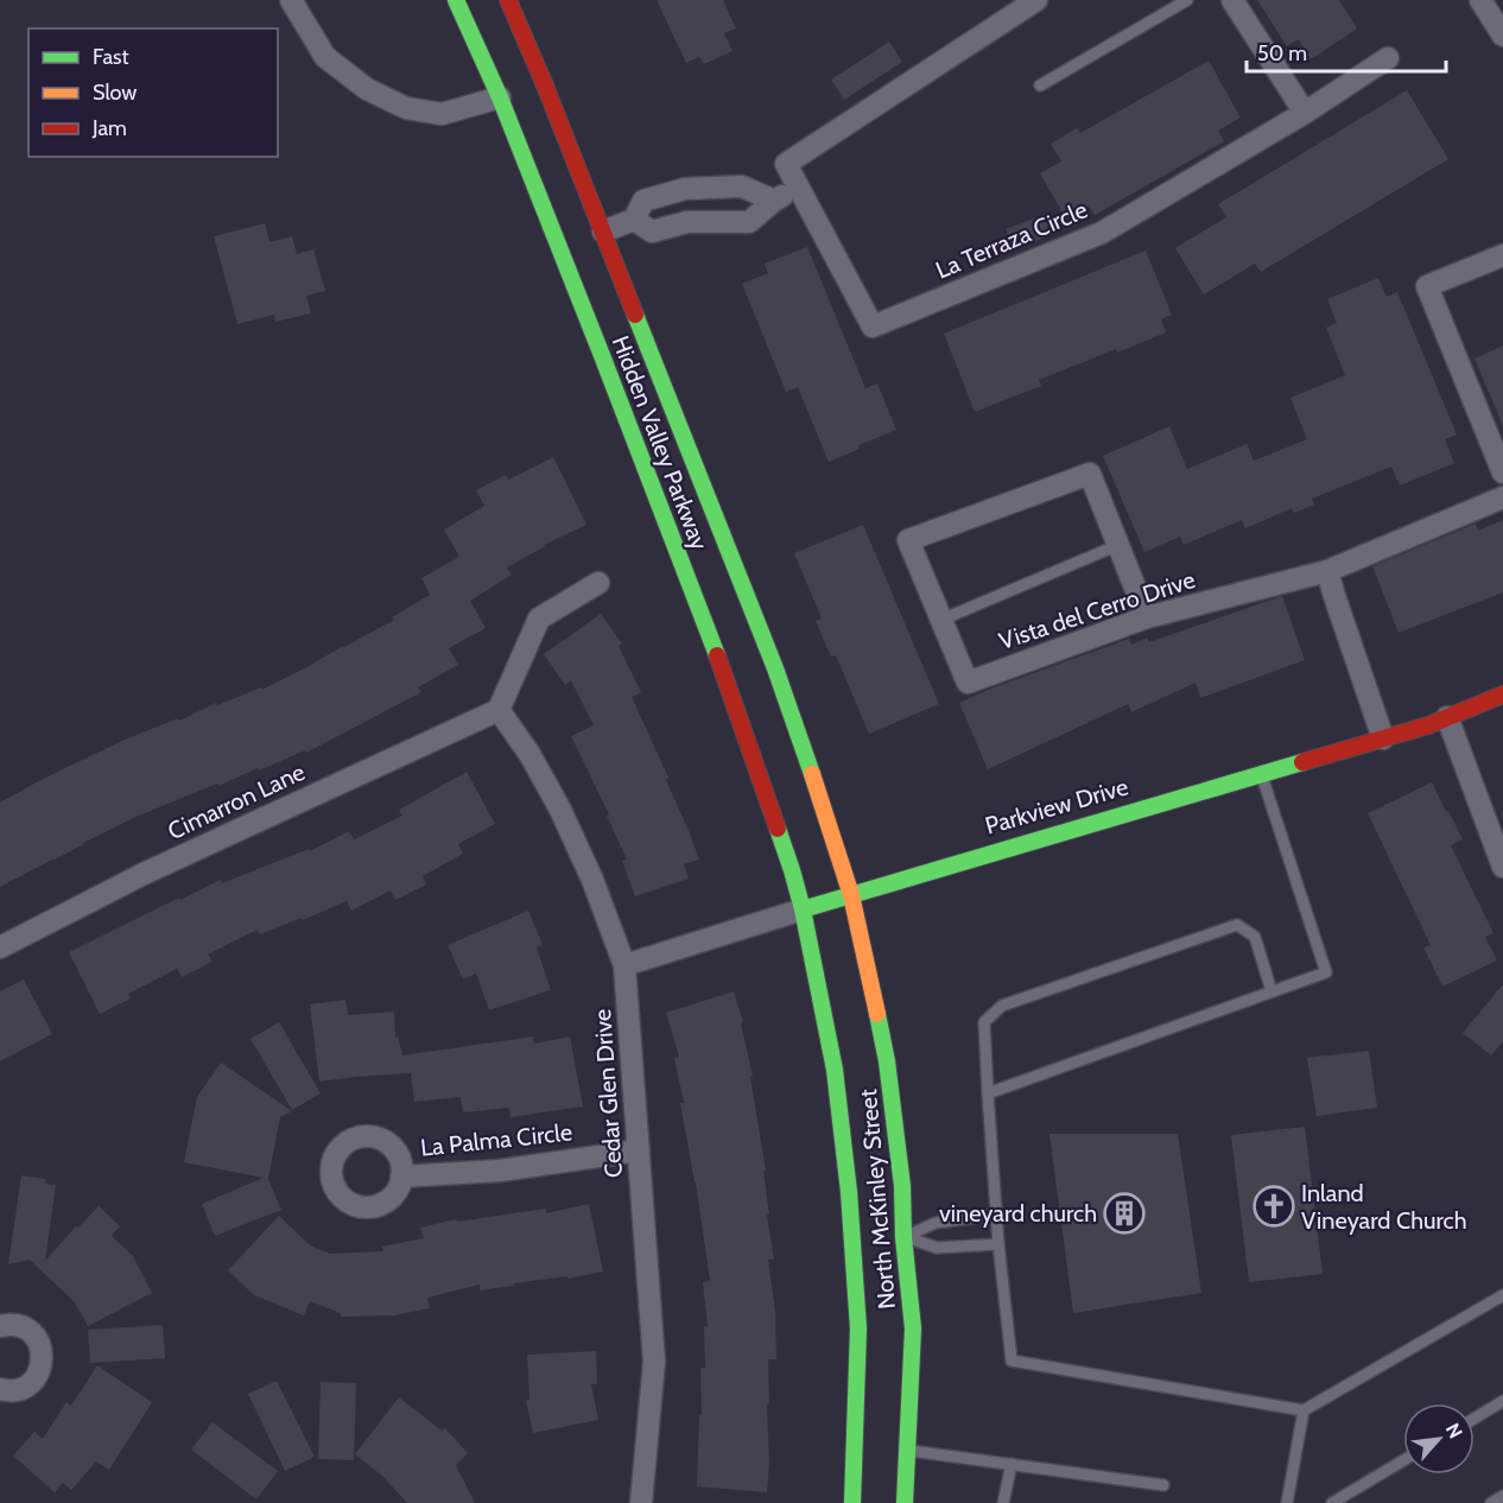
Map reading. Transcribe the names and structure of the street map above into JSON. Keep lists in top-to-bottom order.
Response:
{
  "streets": {
    "main road": ["Hidden Valley Parkway", "Parkview Drive", "North McKinley Street"],
    "street": [
      "La Terraza Circle",
      "Vista del Cerro Drive",
      "Cimarron Lane",
      "Cedar Glen Drive",
      "La Palma Circle"
    ]
  },
  "crossings": [
    ["Hidden Valley Parkway", "Parkview Drive"],
    ["Hidden Valley Parkway", "North McKinley Street"],
    ["Cimarron Lane", "Cedar Glen Drive"],
    ["Parkview Drive", "Cedar Glen Drive"],
    ["Parkview Drive", "North McKinley Street"],
    ["Cedar Glen Drive", "La Palma Circle"]
  ],
  "places": {
    "church": ["Inland Vineyard Church"],
    "building": ["vineyard church"]
  },
  "legend": ["Fast", "Slow", "Jam"],
  "scale_bar": "50 m",
  "north": "top right"
}
